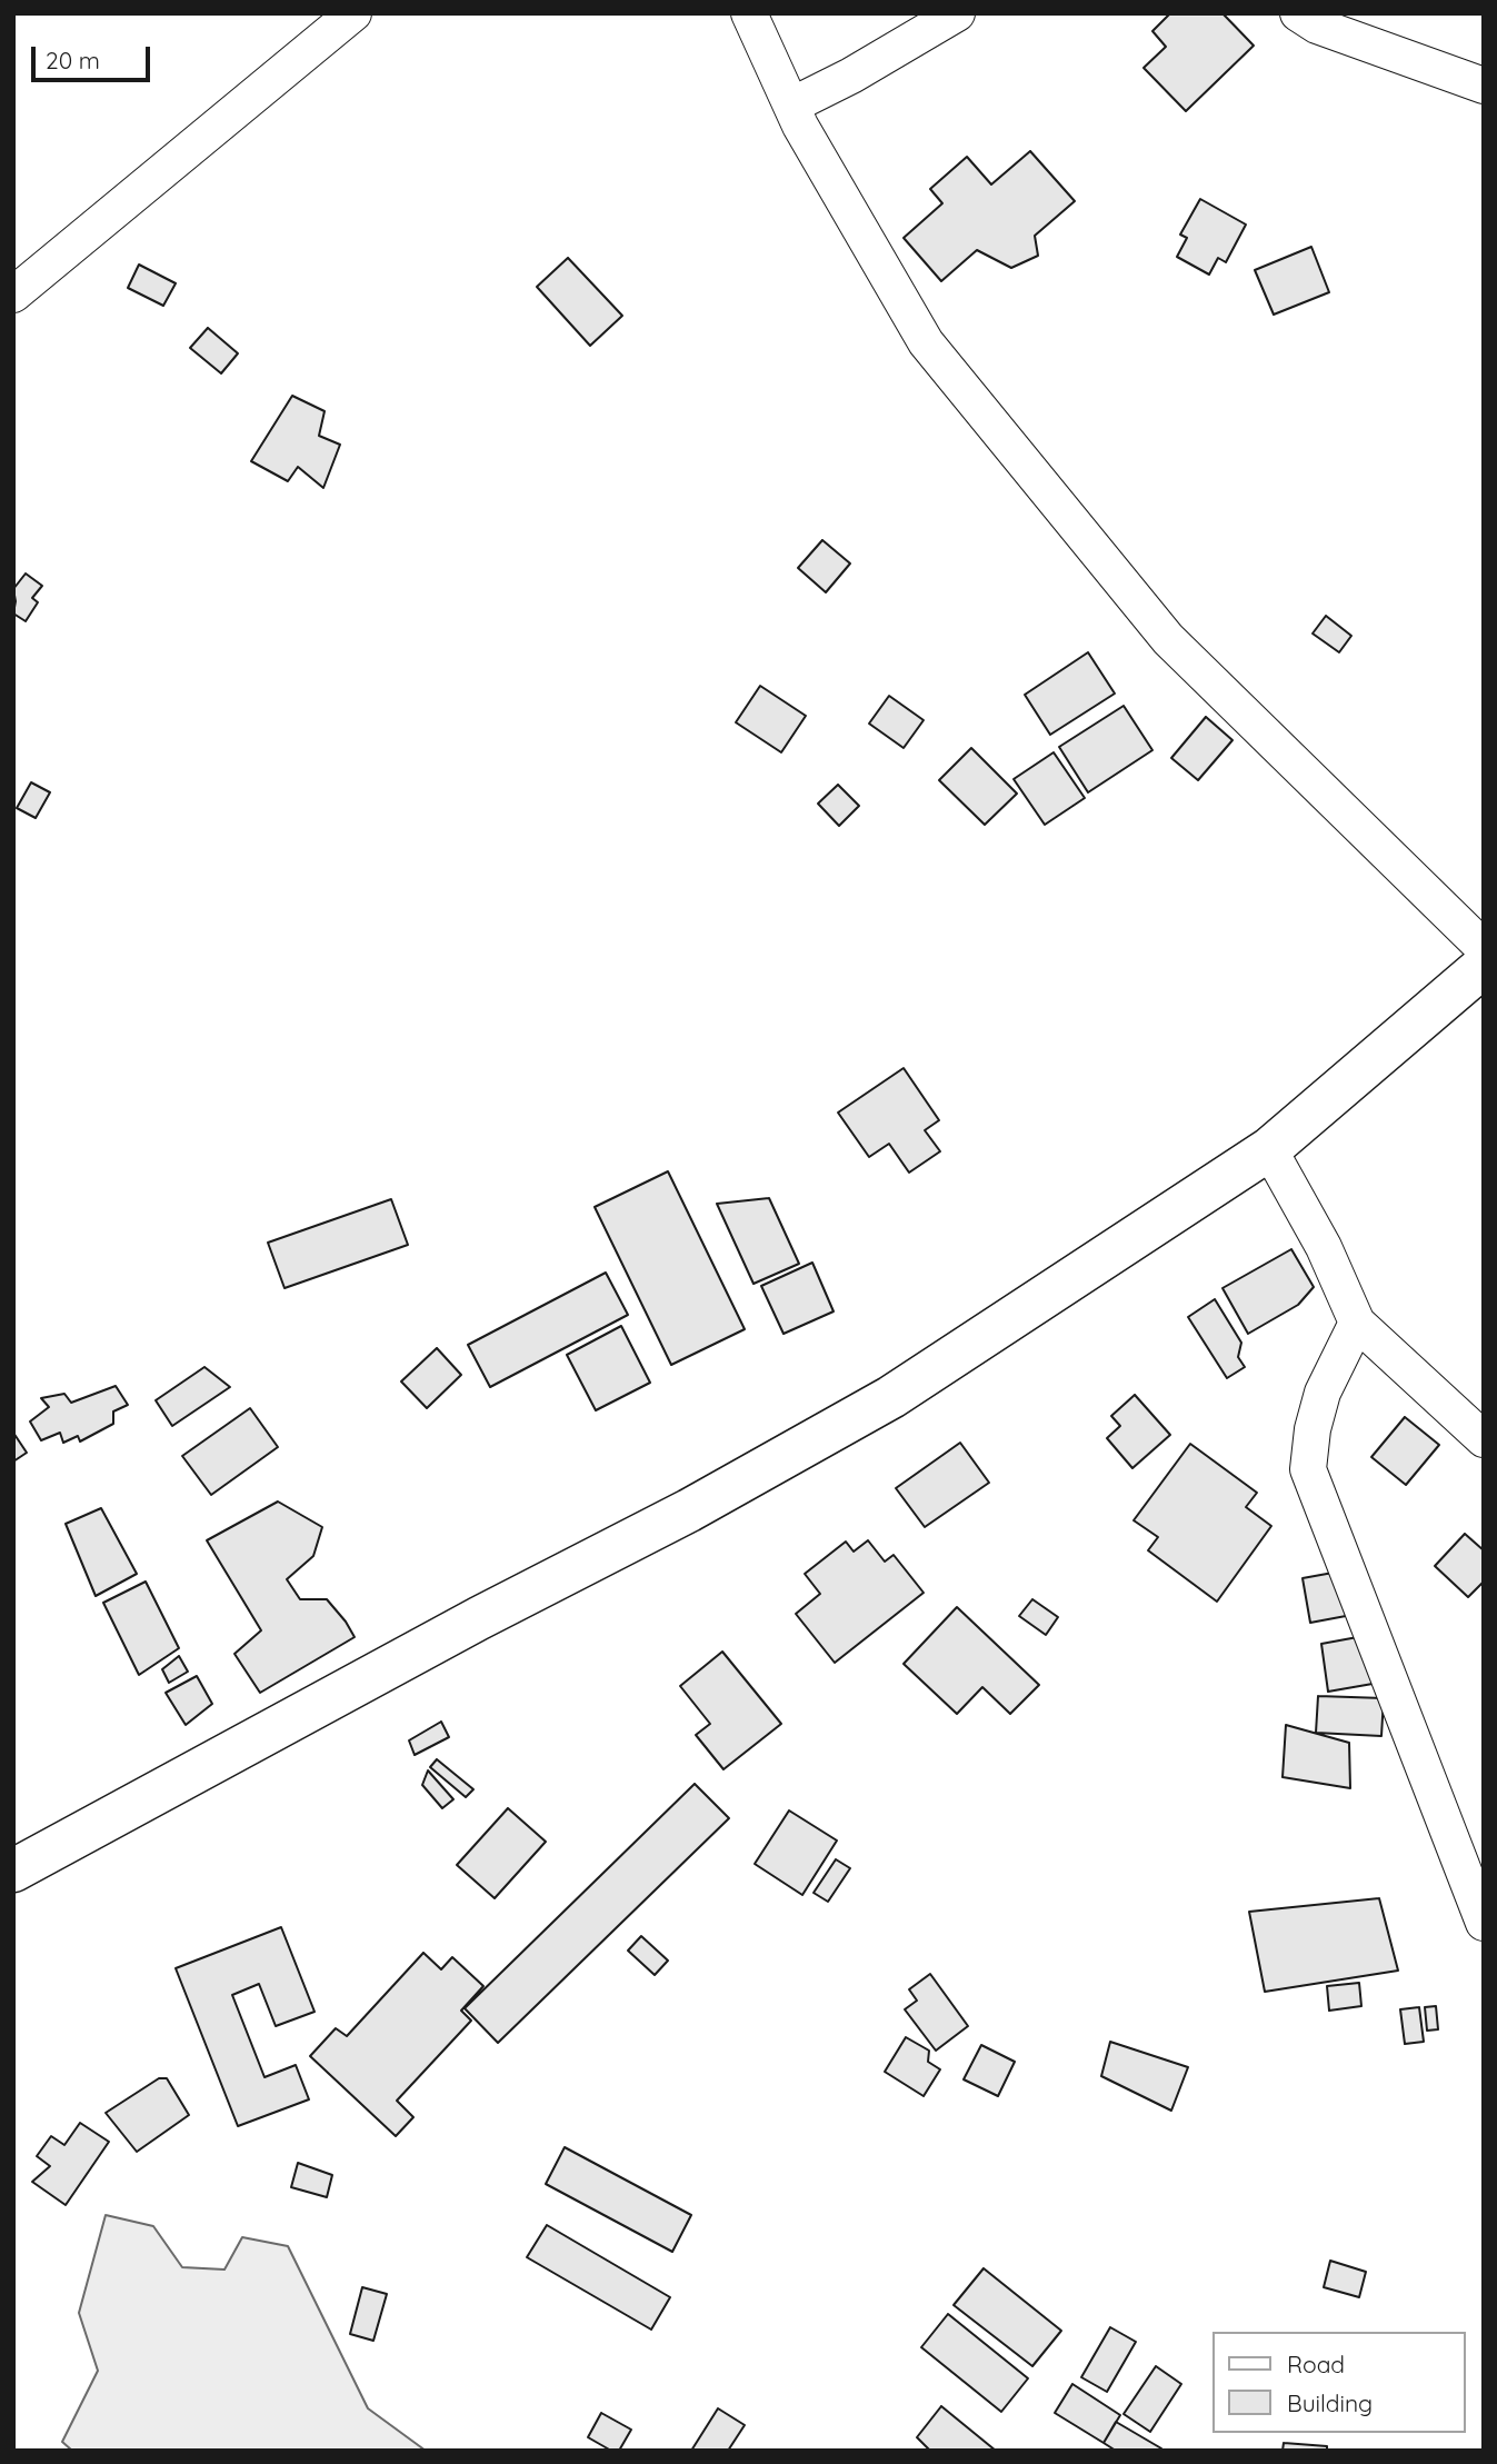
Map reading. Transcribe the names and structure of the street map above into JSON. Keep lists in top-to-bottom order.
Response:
{
  "legend": ["Road", "Building"],
  "scale_bar": "20 m"
}
